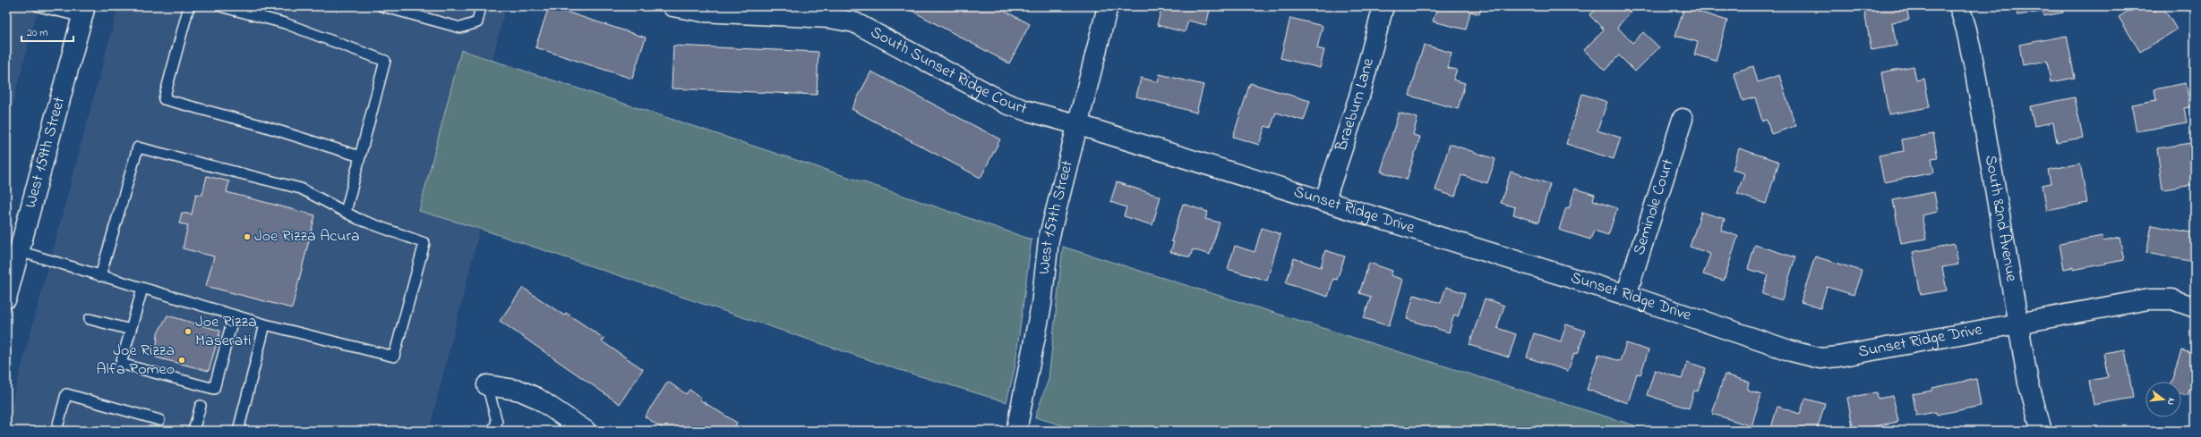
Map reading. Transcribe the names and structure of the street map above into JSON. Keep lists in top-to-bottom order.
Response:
{
  "streets": {
    "street": [
      "South Sunset Ridge Court",
      "Braeburn Lane",
      "West 159th Street",
      "Seminole Court",
      "Sunset Ridge Drive",
      "West 157th Street",
      "South 82nd Avenue"
    ]
  },
  "crossings": [
    ["South Sunset Ridge Court", "Sunset Ridge Drive"],
    ["South Sunset Ridge Court", "West 157th Street"],
    ["Braeburn Lane", "Sunset Ridge Drive"],
    ["Seminole Court", "Sunset Ridge Drive"],
    ["Sunset Ridge Drive", "West 157th Street"],
    ["Sunset Ridge Drive", "South 82nd Avenue"]
  ],
  "places": ["Joe Rizza Acura", "Joe Rizza Maserati", "Joe Rizza Alfa Romeo"],
  "scale_bar": "20 m",
  "north": "right"
}
